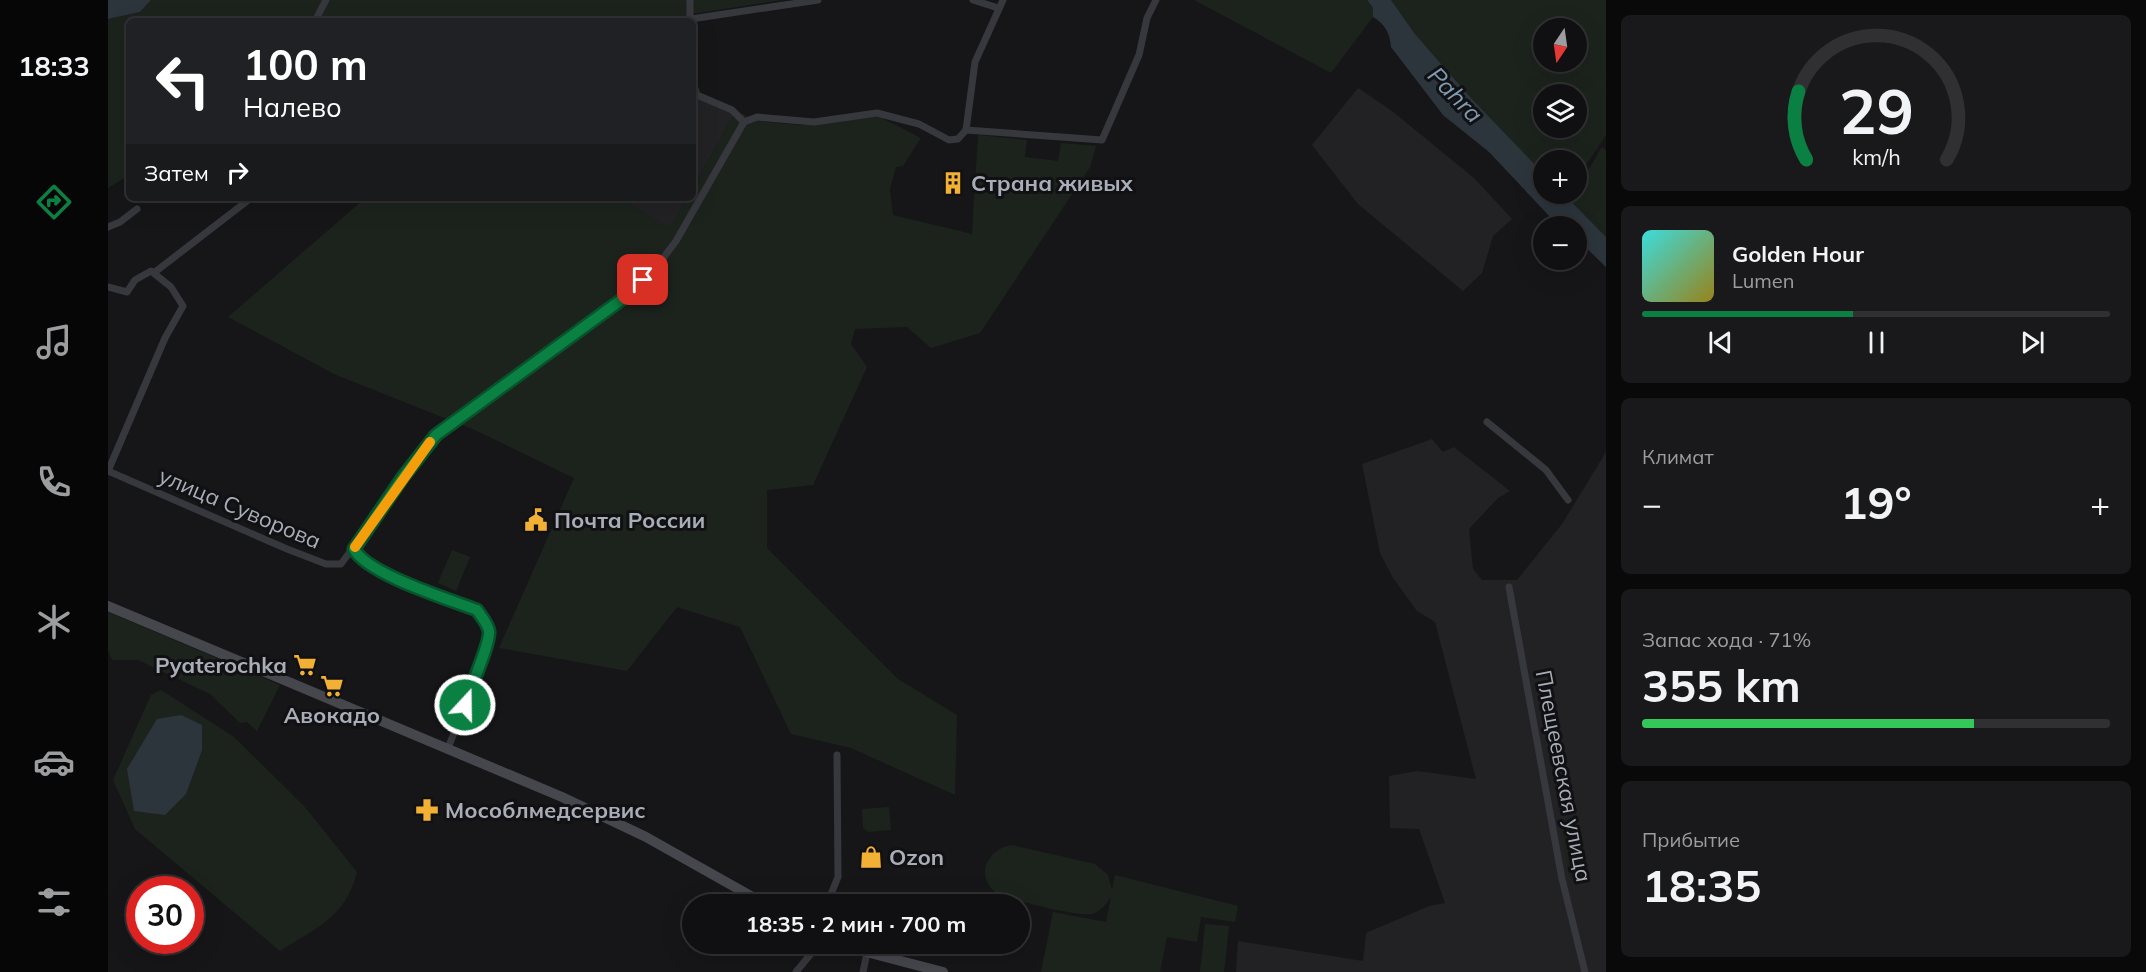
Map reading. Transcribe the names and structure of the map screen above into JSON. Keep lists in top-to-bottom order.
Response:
{
  "streets": {
    "street": ["улица Суворова", "Плещеевская улица"]
  },
  "water": ["Pahra"],
  "places": {
    "building": ["Страна живых"],
    "public building": ["Почта России"],
    "supermarket": ["Pyaterochka", "Авокадо"],
    "pharmacy": ["Мособлмедсервис"],
    "shop": ["Ozon"]
  },
  "north": "bottom",
  "page": {
    "tabs": "18:33",
    "map_buttons": ["+", "−"],
    "turn": ["100 m", "Налево"],
    "then": "Затем",
    "song": ["Golden Hour", "Lumen"],
    "tile": [
      "Климат",
      ["Запас хода · 71%", "355 km"],
      ["Прибытие", "18:35"]
    ],
    "heat": ["−", "19°", "+"],
    "limit": "30",
    "trip": "18:35 · 2 мин · 700 m",
    "gauge": ["29", "km/h"]
  }
}
